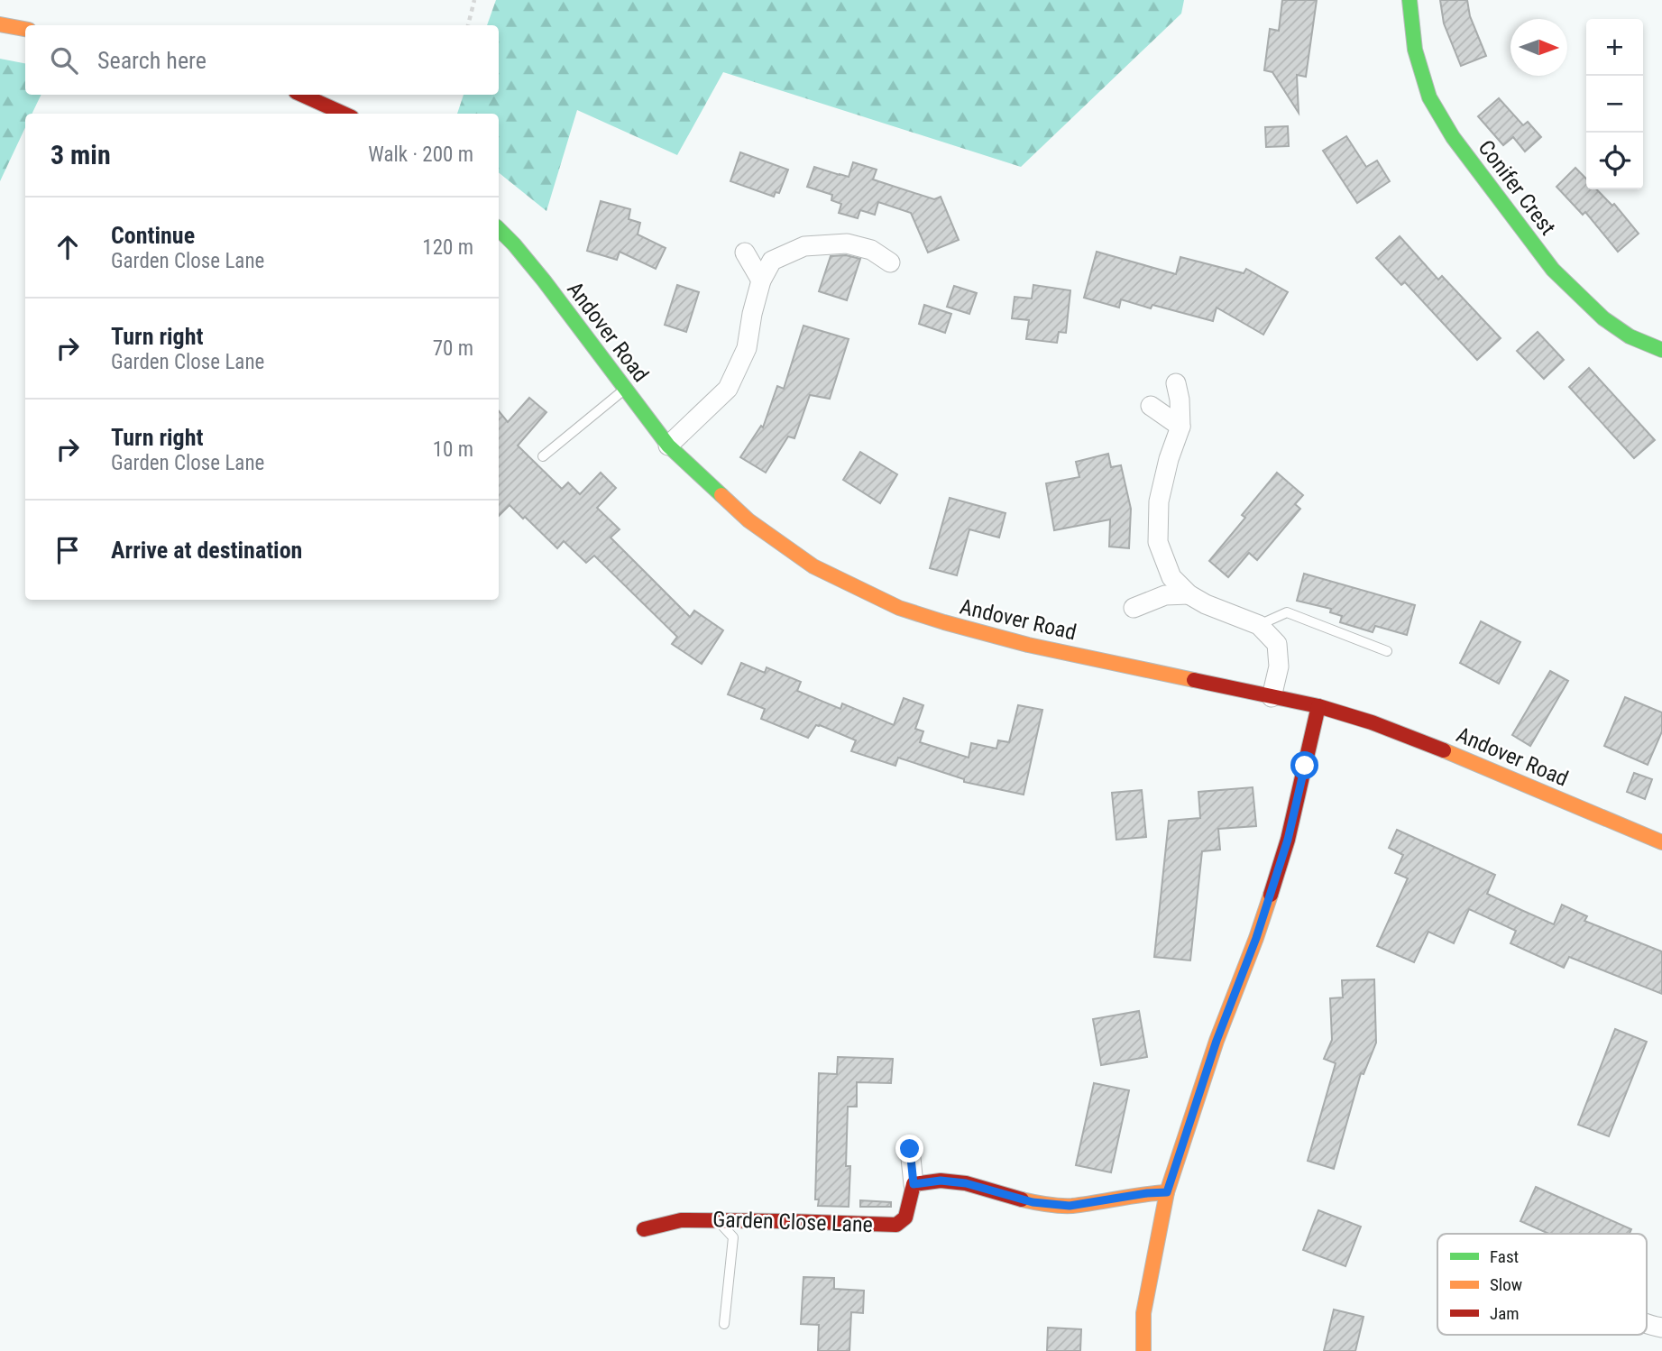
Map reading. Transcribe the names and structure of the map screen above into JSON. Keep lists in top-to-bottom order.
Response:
{
  "streets": {
    "street": ["Conifer Crest", "Andover Road", "Garden Close Lane"]
  },
  "legend": ["Fast", "Slow", "Jam"],
  "north": "right",
  "page": {
    "map_buttons": ["+", "−"],
    "search": "Search here",
    "heading": ["3 min", "Walk · 200 m"],
    "list": [
      ["Continue", "Garden Close Lane", "120 m"],
      ["Turn right", "Garden Close Lane", "70 m"],
      ["Turn right", "Garden Close Lane", "10 m"],
      "Arrive at destination"
    ]
  }
}
